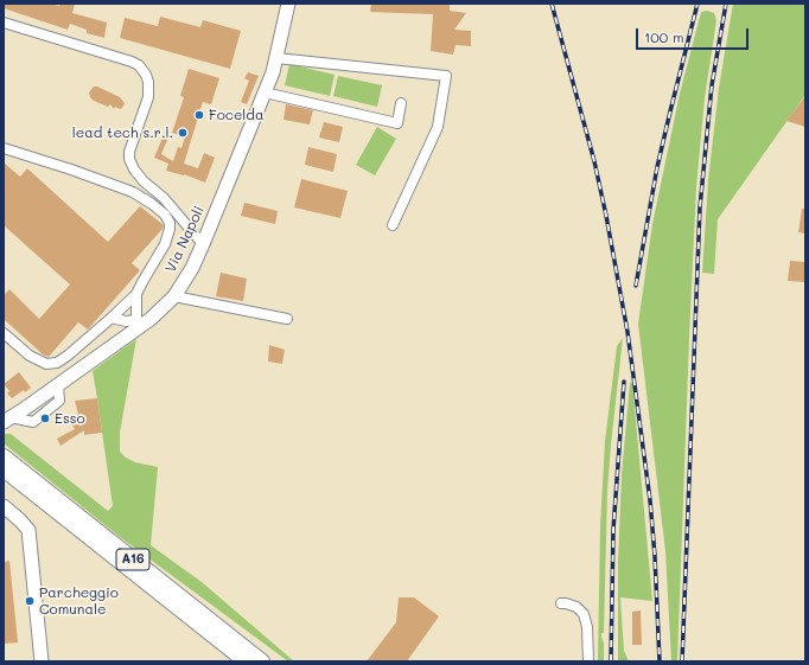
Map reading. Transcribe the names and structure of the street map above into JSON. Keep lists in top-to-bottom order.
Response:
{
  "streets": {
    "highway": ["A16"],
    "main road": ["Via Napoli"]
  },
  "places": [
    "Focelda",
    "lead tech s.r.l.",
    "Esso",
    "Parcheggio Comunale"
  ],
  "scale_bar": "100 m"
}
